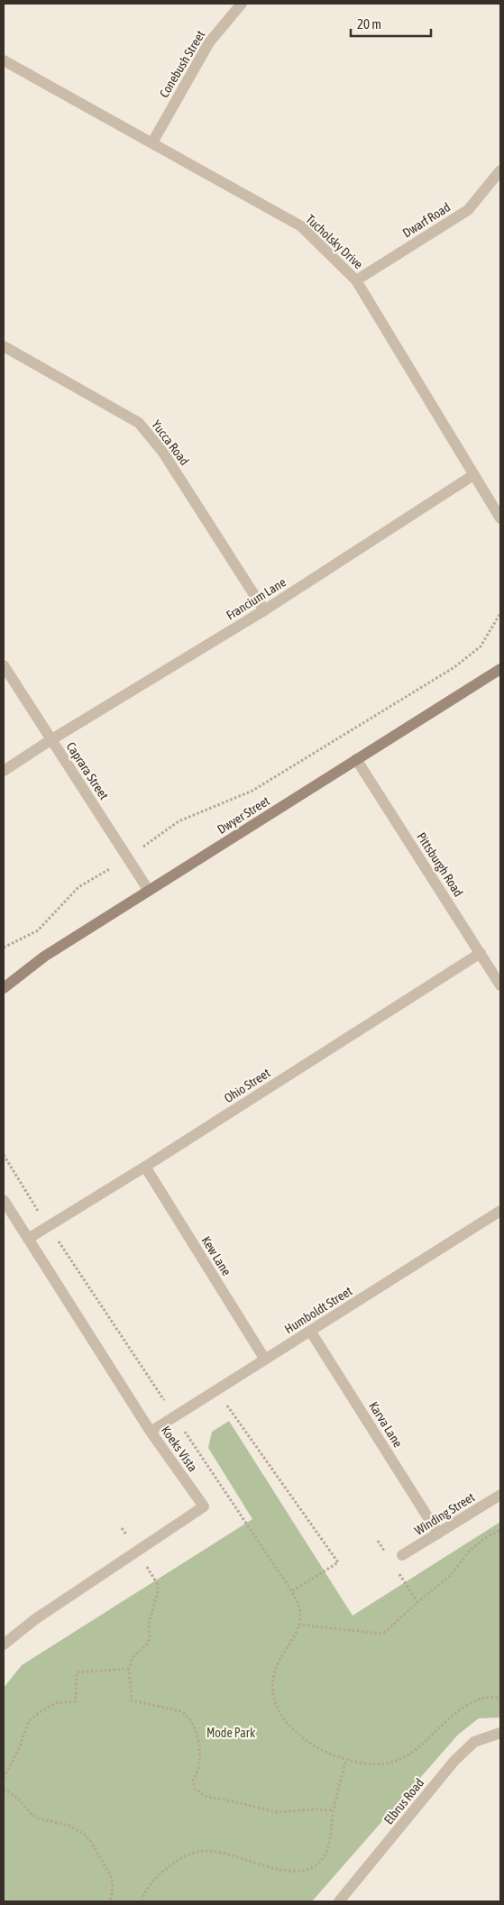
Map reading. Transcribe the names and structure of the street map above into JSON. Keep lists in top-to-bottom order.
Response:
{
  "streets": {
    "street": [
      "Conebush Street",
      "Dwarf Road",
      "Tucholsky Drive",
      "Yucca Road",
      "Francium Lane",
      "Caprara Street",
      "Dwyer Street",
      "Pittsburgh Road",
      "Ohio Street",
      "Kew Lane",
      "Humboldt Street",
      "Karva Lane",
      "Koeks Vista",
      "Winding Street",
      "Elbrus Road"
    ]
  },
  "crossings": [
    ["Conebush Street", "Tucholsky Drive"],
    ["Dwarf Road", "Tucholsky Drive"],
    ["Tucholsky Drive", "Francium Lane"],
    ["Yucca Road", "Francium Lane"],
    ["Francium Lane", "Caprara Street"],
    ["Caprara Street", "Dwyer Street"],
    ["Dwyer Street", "Pittsburgh Road"],
    ["Pittsburgh Road", "Ohio Street"],
    ["Ohio Street", "Kew Lane"],
    ["Ohio Street", "Koeks Vista"],
    ["Kew Lane", "Humboldt Street"],
    ["Humboldt Street", "Karva Lane"],
    ["Humboldt Street", "Koeks Vista"],
    ["Karva Lane", "Winding Street"]
  ],
  "parks": ["Mode Park"],
  "scale_bar": "20 m"
}
